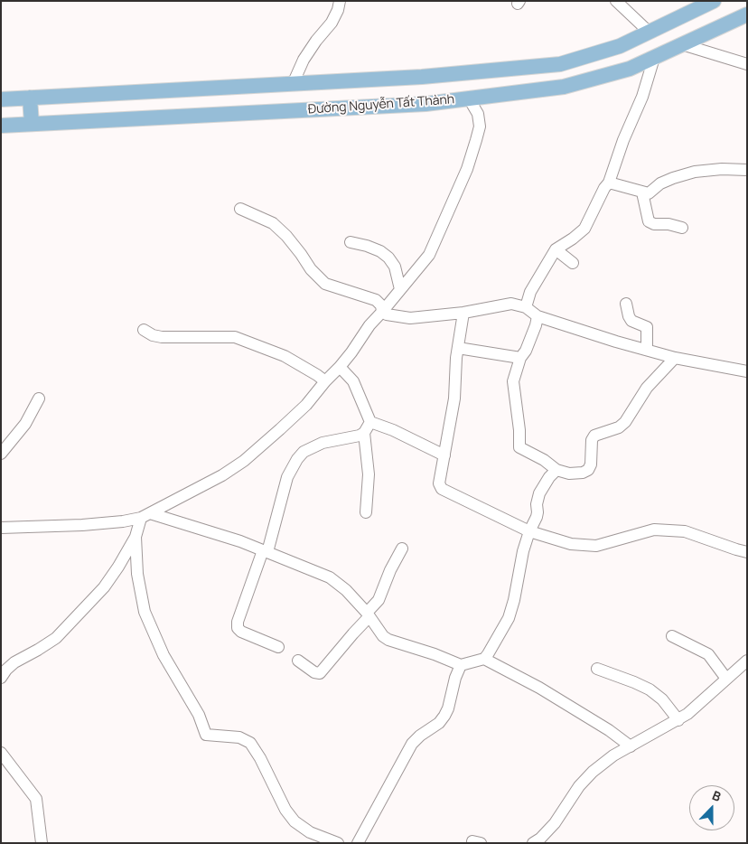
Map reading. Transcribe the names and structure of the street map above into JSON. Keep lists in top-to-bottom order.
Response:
{
  "streets": {
    "main road": ["Đường Nguyễn Tất Thành"]
  },
  "north": "top"
}
